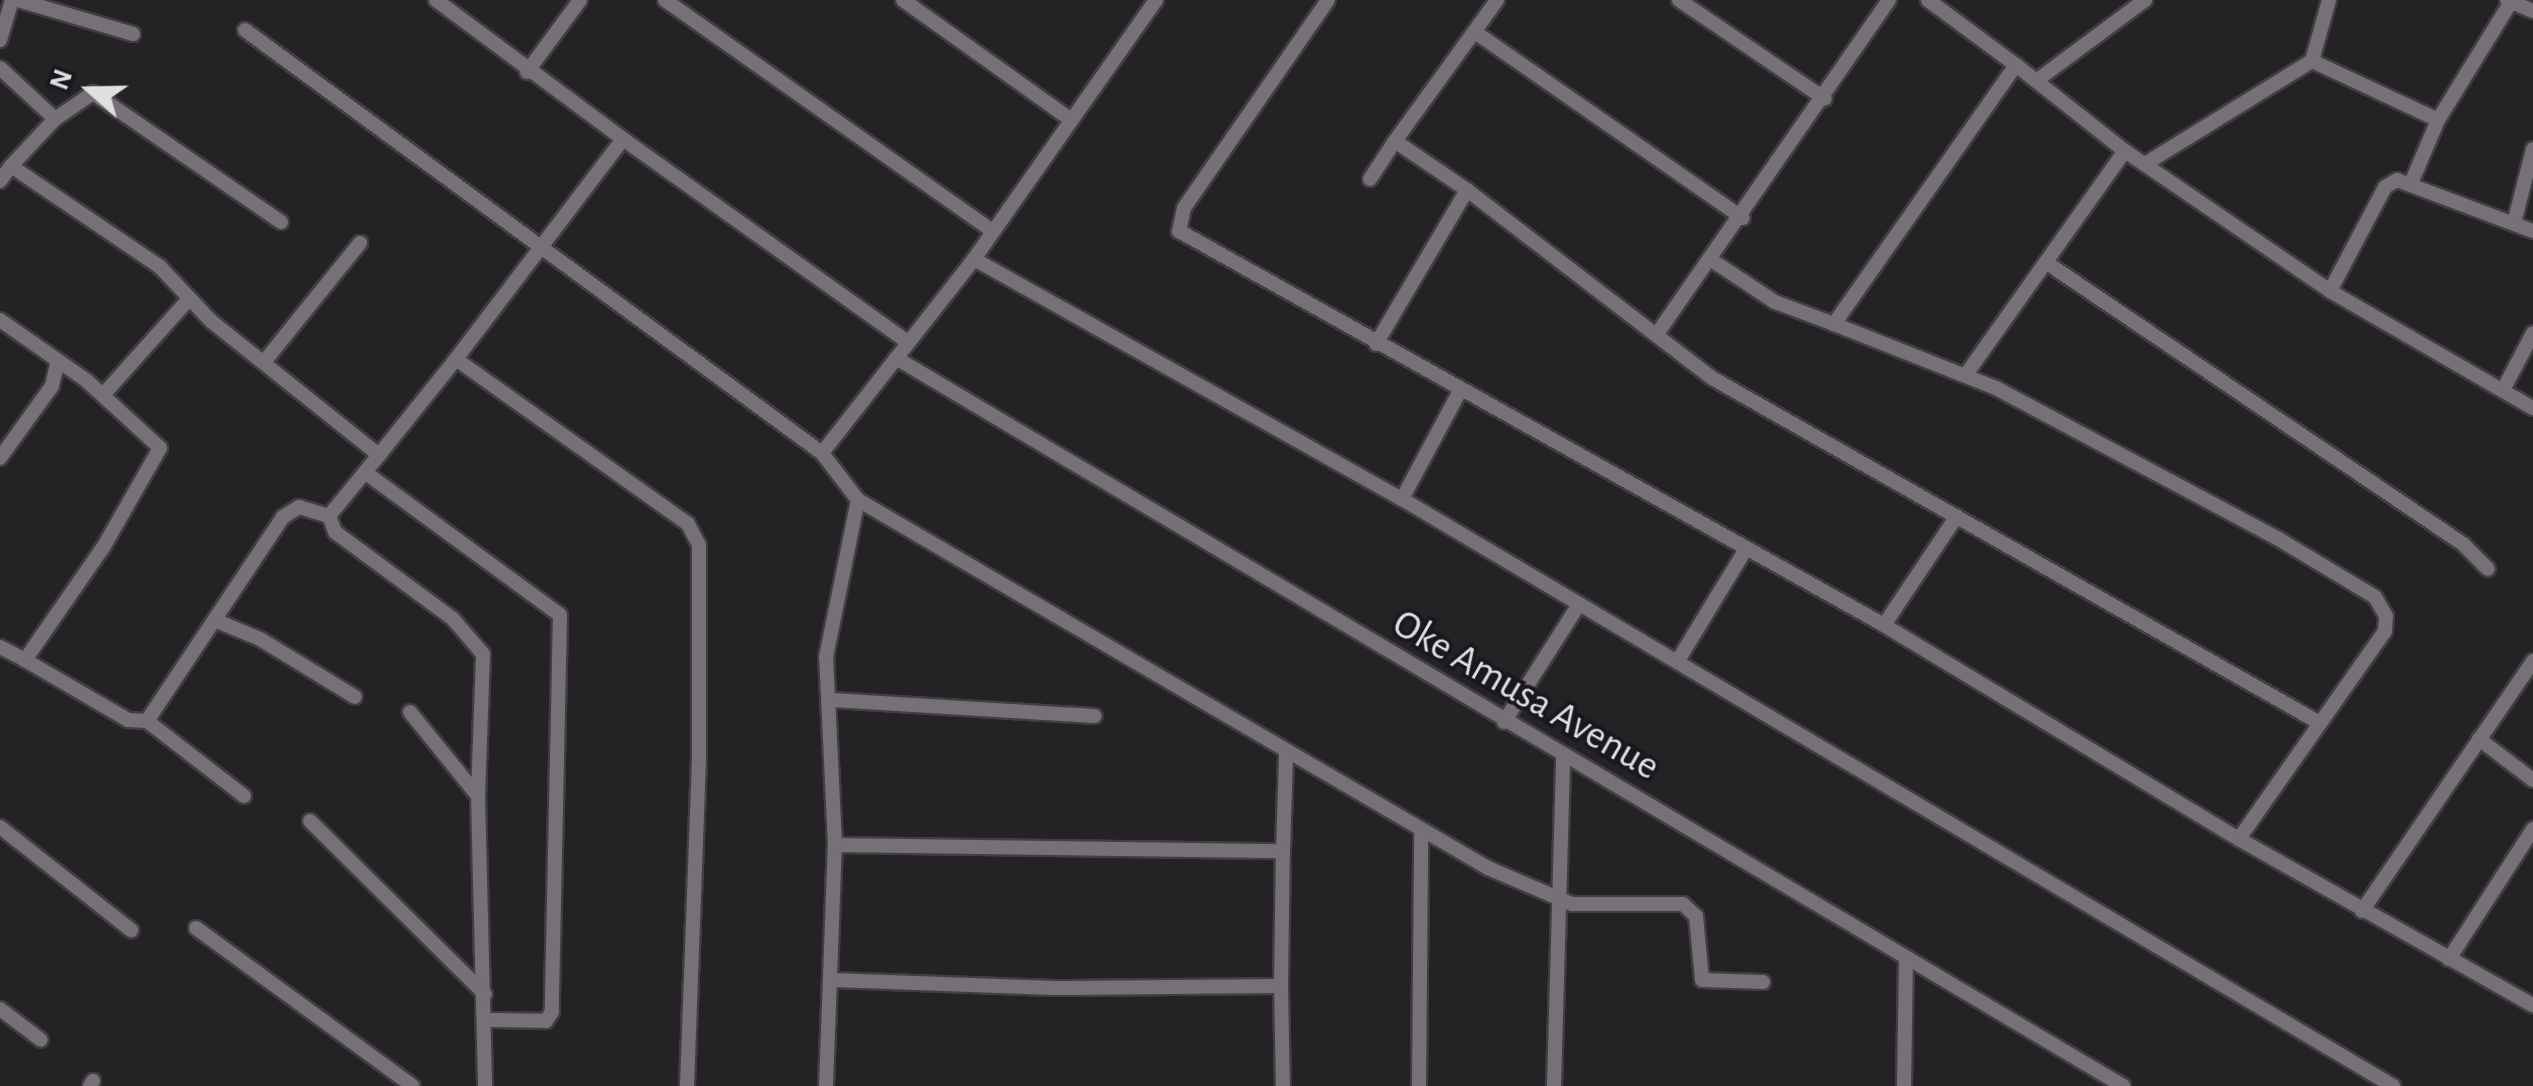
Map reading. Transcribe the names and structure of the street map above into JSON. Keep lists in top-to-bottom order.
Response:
{
  "streets": {
    "street": ["Oke Amusa Avenue"]
  },
  "north": "left"
}
